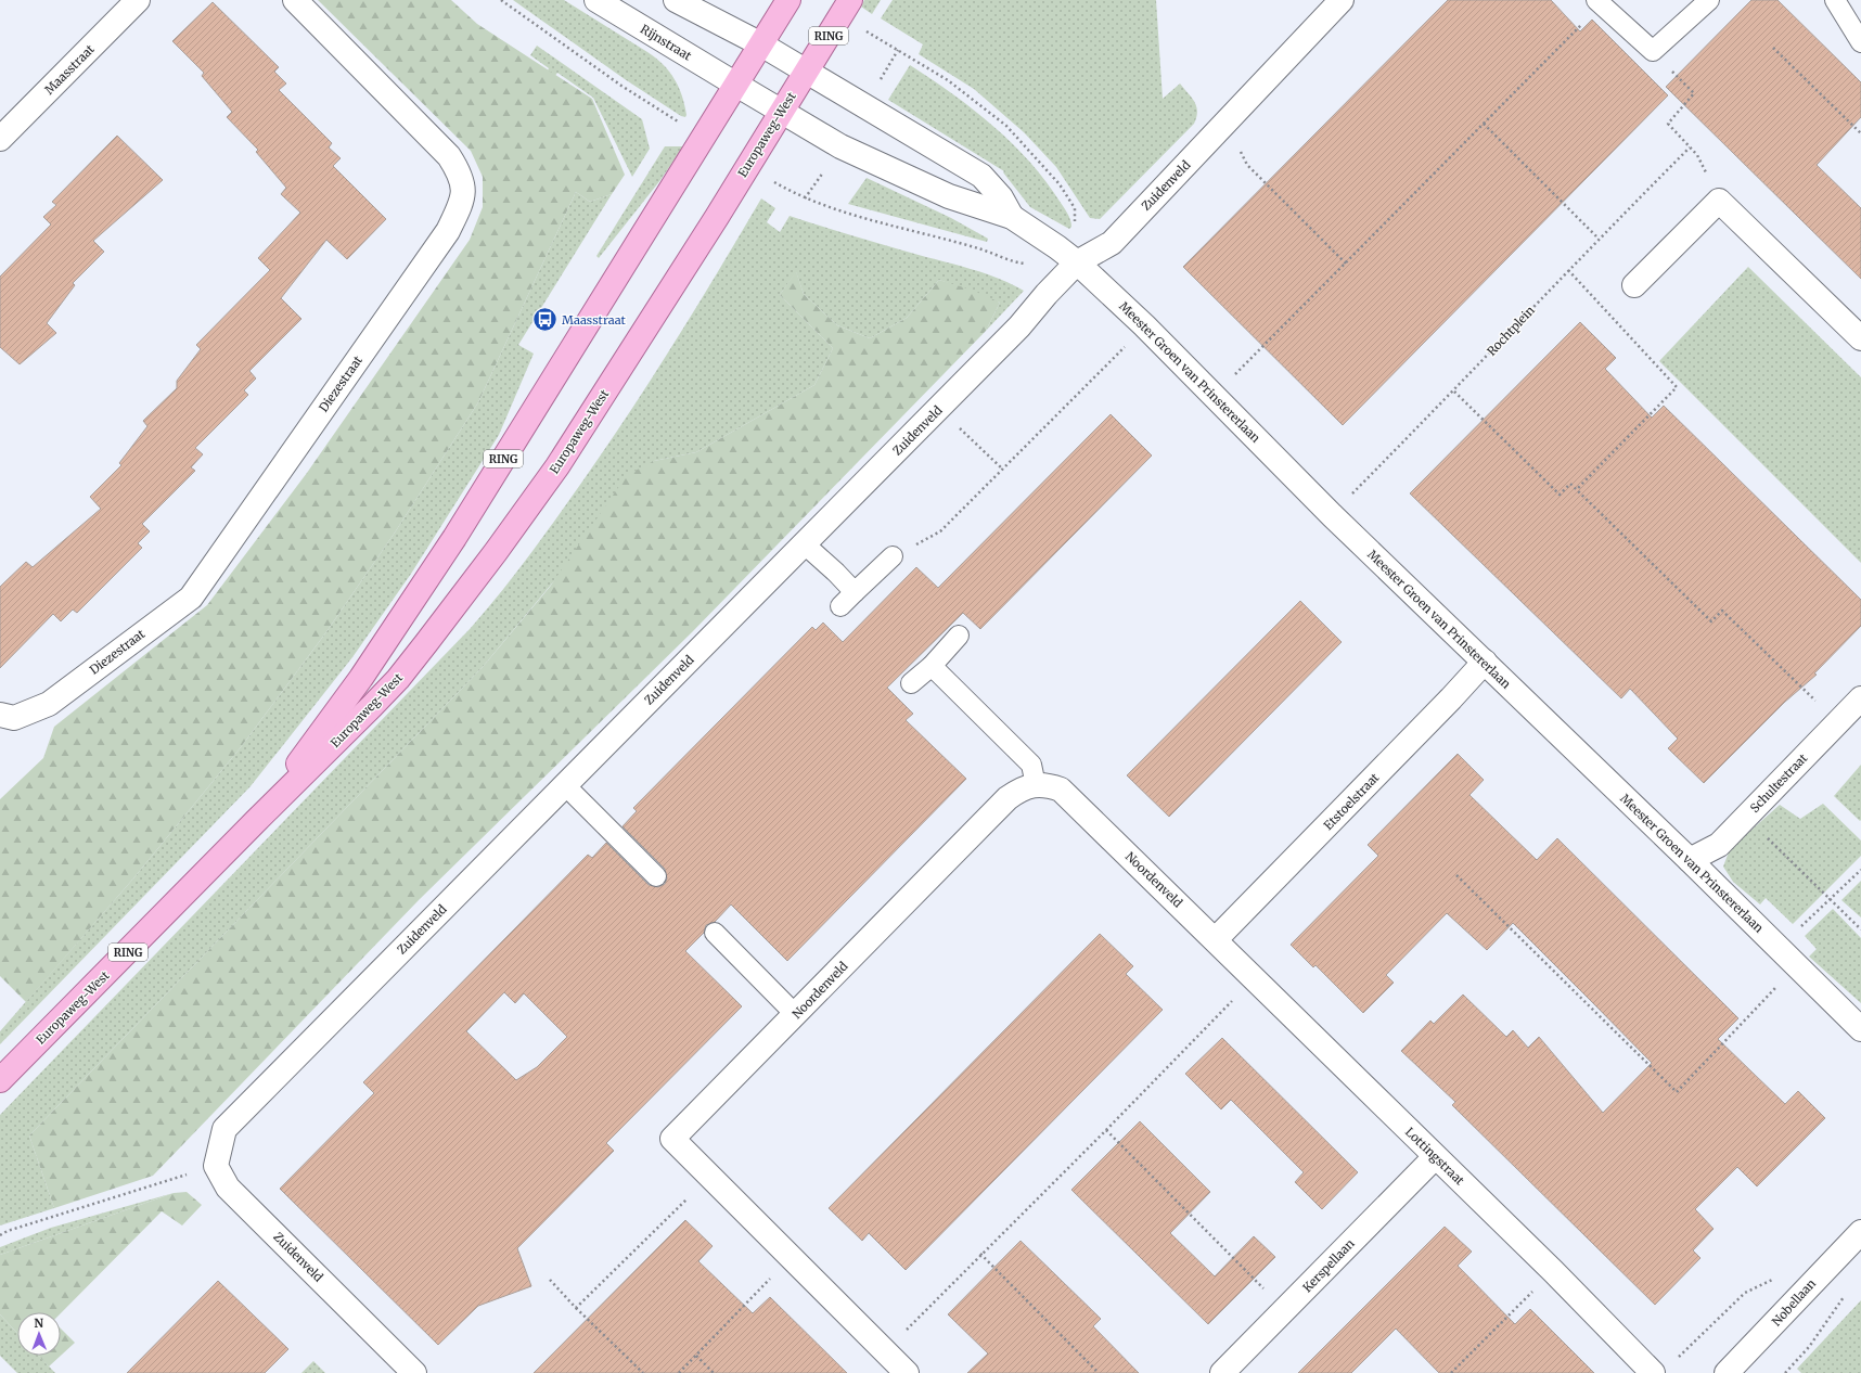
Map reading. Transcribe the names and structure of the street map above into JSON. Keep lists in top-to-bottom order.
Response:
{
  "streets": {
    "main road": ["RING", "Europaweg-West"],
    "street": [
      "Rijnstraat",
      "Maasstraat",
      "Zuidenveld",
      "Meester Groen van Prinstererlaan",
      "Diezestraat",
      "Schultestraat",
      "Etstoelstraat",
      "Noordenveld",
      "Lottingstraat",
      "Kerspellaan",
      "Nobellaan"
    ],
    "path": ["Rochtplein"]
  },
  "crossings": [
    ["Rijnstraat", "Europaweg-West"],
    ["Rijnstraat", "Meester Groen van Prinstererlaan"],
    ["Europaweg-West", "Meester Groen van Prinstererlaan"],
    ["Zuidenveld", "Meester Groen van Prinstererlaan"],
    ["Rochtplein", "Meester Groen van Prinstererlaan"],
    ["Meester Groen van Prinstererlaan", "Schultestraat"],
    ["Meester Groen van Prinstererlaan", "Etstoelstraat"],
    ["Etstoelstraat", "Noordenveld"],
    ["Etstoelstraat", "Lottingstraat"],
    ["Noordenveld", "Lottingstraat"],
    ["Lottingstraat", "Kerspellaan"]
  ],
  "places": {
    "bus stop": ["Maasstraat"]
  },
  "north": "top"
}
